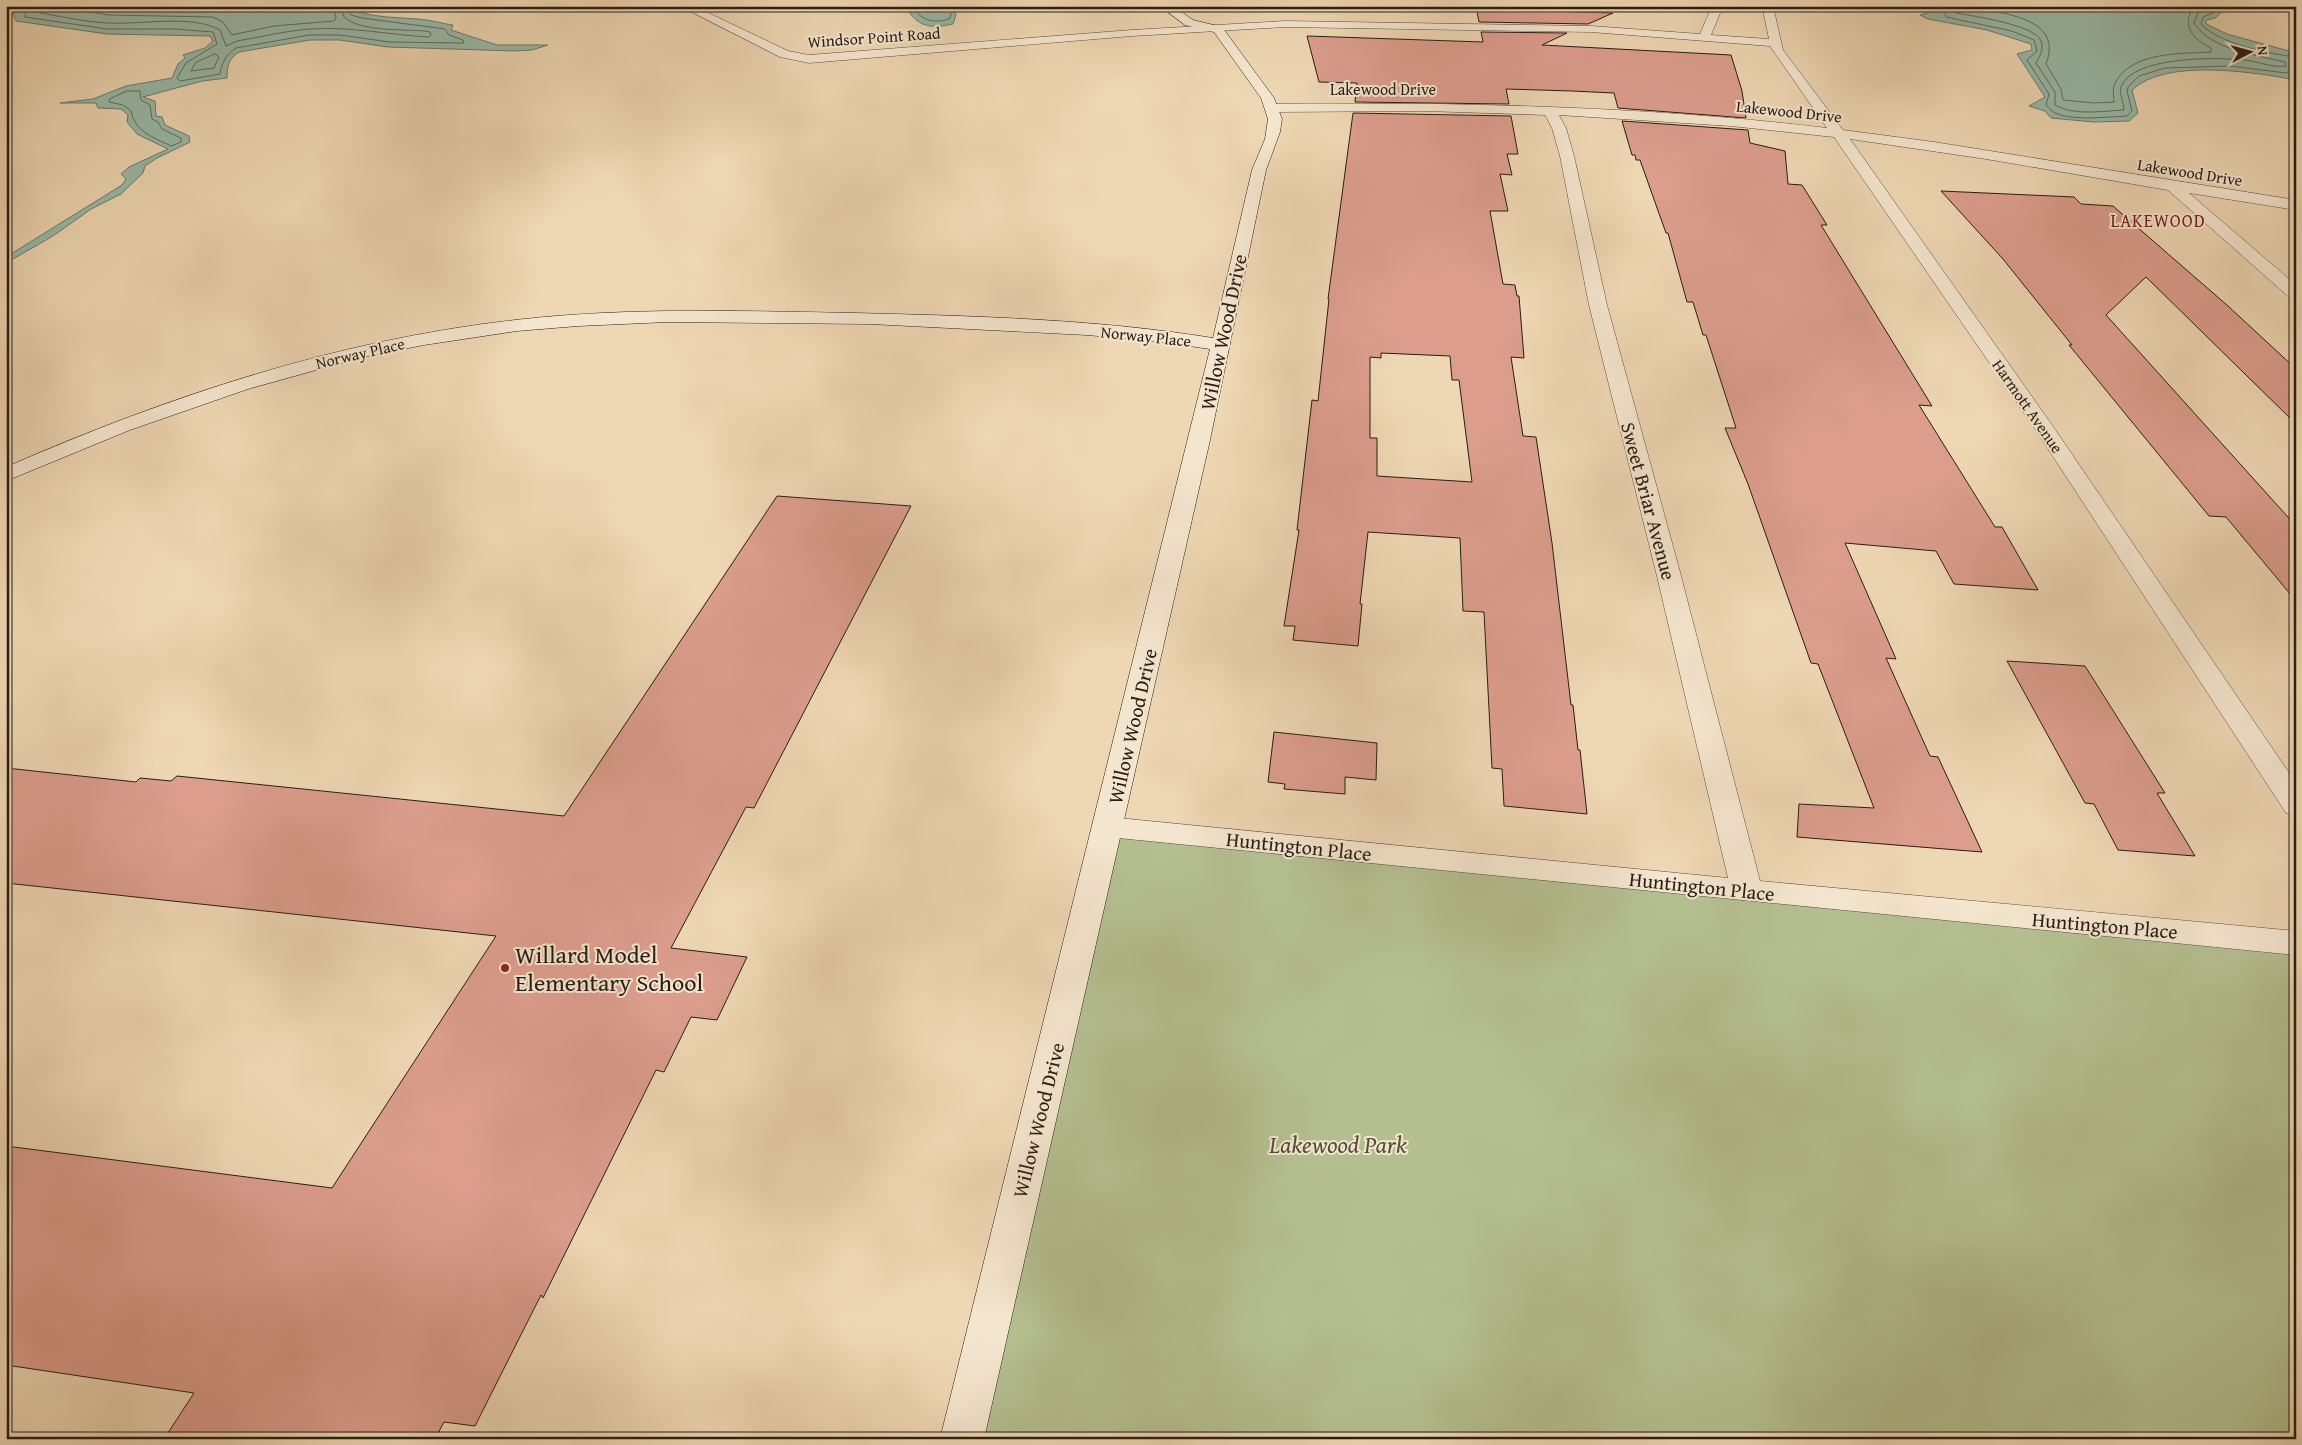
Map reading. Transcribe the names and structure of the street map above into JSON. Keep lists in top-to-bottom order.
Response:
{
  "streets": {
    "street": [
      "Windsor Point Road",
      "Lakewood Drive",
      "Willow Wood Drive",
      "Norway Place",
      "Harmott Avenue",
      "Sweet Briar Avenue",
      "Huntington Place"
    ]
  },
  "crossings": [
    ["Lakewood Drive", "Willow Wood Drive"],
    ["Lakewood Drive", "Harmott Avenue"],
    ["Lakewood Drive", "Sweet Briar Avenue"],
    ["Willow Wood Drive", "Norway Place"],
    ["Willow Wood Drive", "Huntington Place"],
    ["Sweet Briar Avenue", "Huntington Place"]
  ],
  "districts": ["LAKEWOOD"],
  "parks": ["Lakewood Park"],
  "places": ["Willard Model Elementary School"],
  "north": "right"
}
